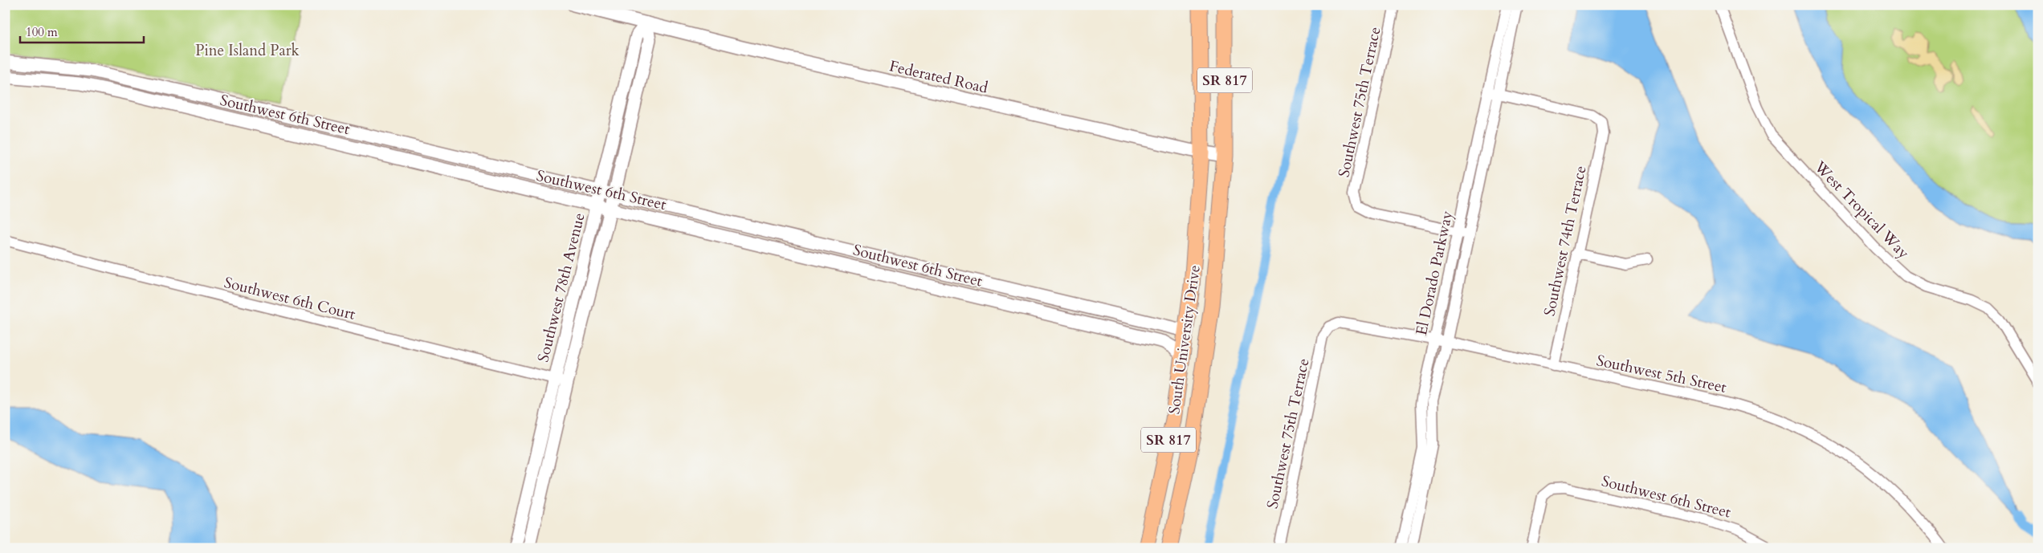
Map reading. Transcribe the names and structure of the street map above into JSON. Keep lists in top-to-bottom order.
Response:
{
  "streets": {
    "main road": ["SR 817", "South University Drive"],
    "street": [
      "Federated Road",
      "Southwest 75th Terrace",
      "Southwest 6th Street",
      "West Tropical Way",
      "Southwest 74th Terrace",
      "El Dorado Parkway",
      "Southwest 78th Avenue",
      "Southwest 6th Court",
      "Southwest 5th Street"
    ]
  },
  "crossings": [
    ["Federated Road", "SR 817"],
    ["Federated Road", "Southwest 78th Avenue"],
    ["Federated Road", "South University Drive"],
    ["SR 817", "South University Drive"],
    ["Southwest 75th Terrace", "El Dorado Parkway"],
    ["Southwest 75th Terrace", "Southwest 5th Street"],
    ["Southwest 6th Street", "Southwest 78th Avenue"],
    ["Southwest 6th Street", "South University Drive"],
    ["Southwest 74th Terrace", "El Dorado Parkway"],
    ["Southwest 74th Terrace", "Southwest 5th Street"],
    ["El Dorado Parkway", "Southwest 5th Street"],
    ["Southwest 78th Avenue", "Southwest 6th Court"]
  ],
  "parks": ["Pine Island Park"],
  "scale_bar": "100 m"
}
